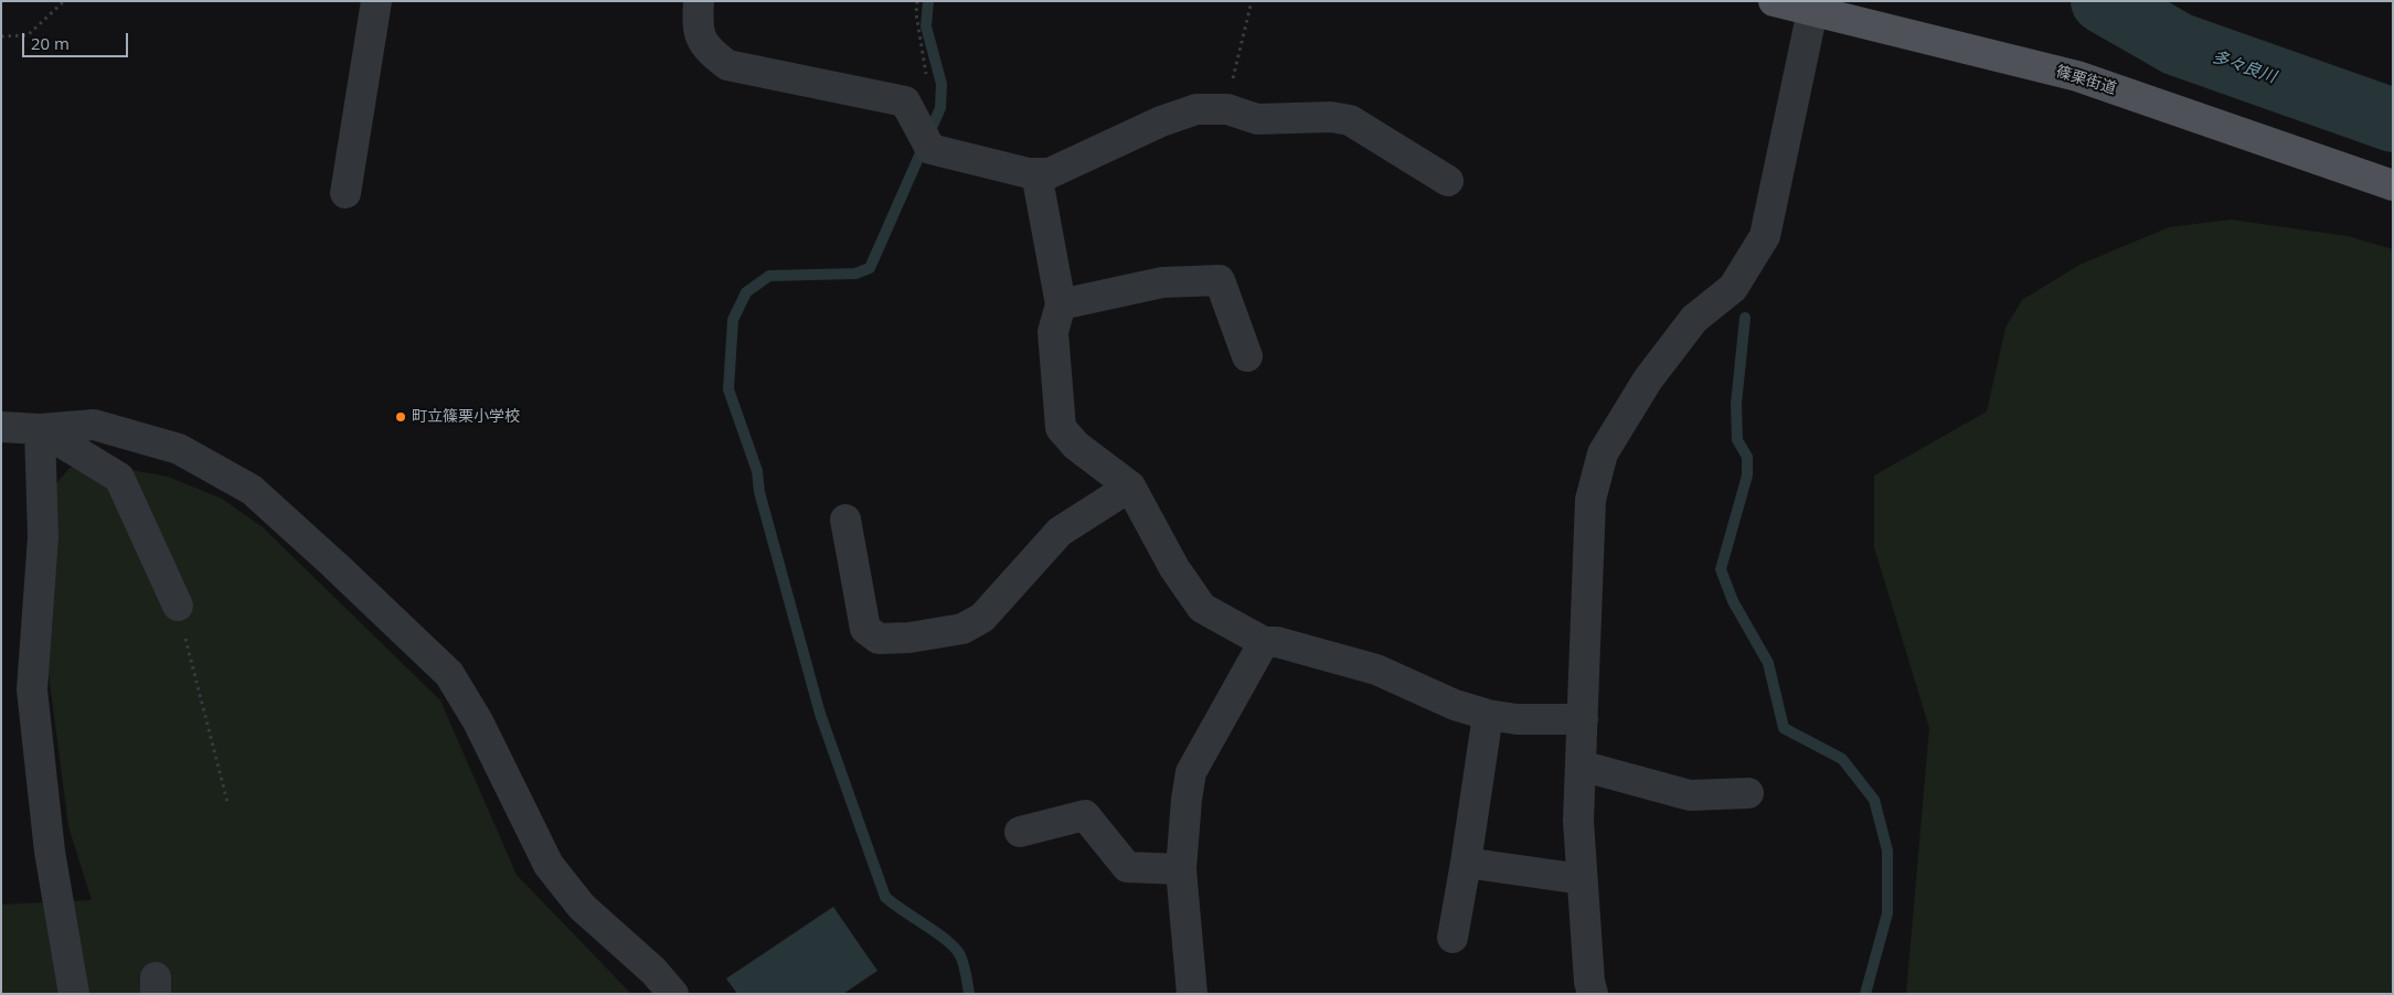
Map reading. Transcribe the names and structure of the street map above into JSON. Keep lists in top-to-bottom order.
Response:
{
  "streets": {
    "main road": ["篠栗街道"]
  },
  "water": ["多々良川"],
  "places": ["町立篠栗小学校"],
  "scale_bar": "20 m"
}
